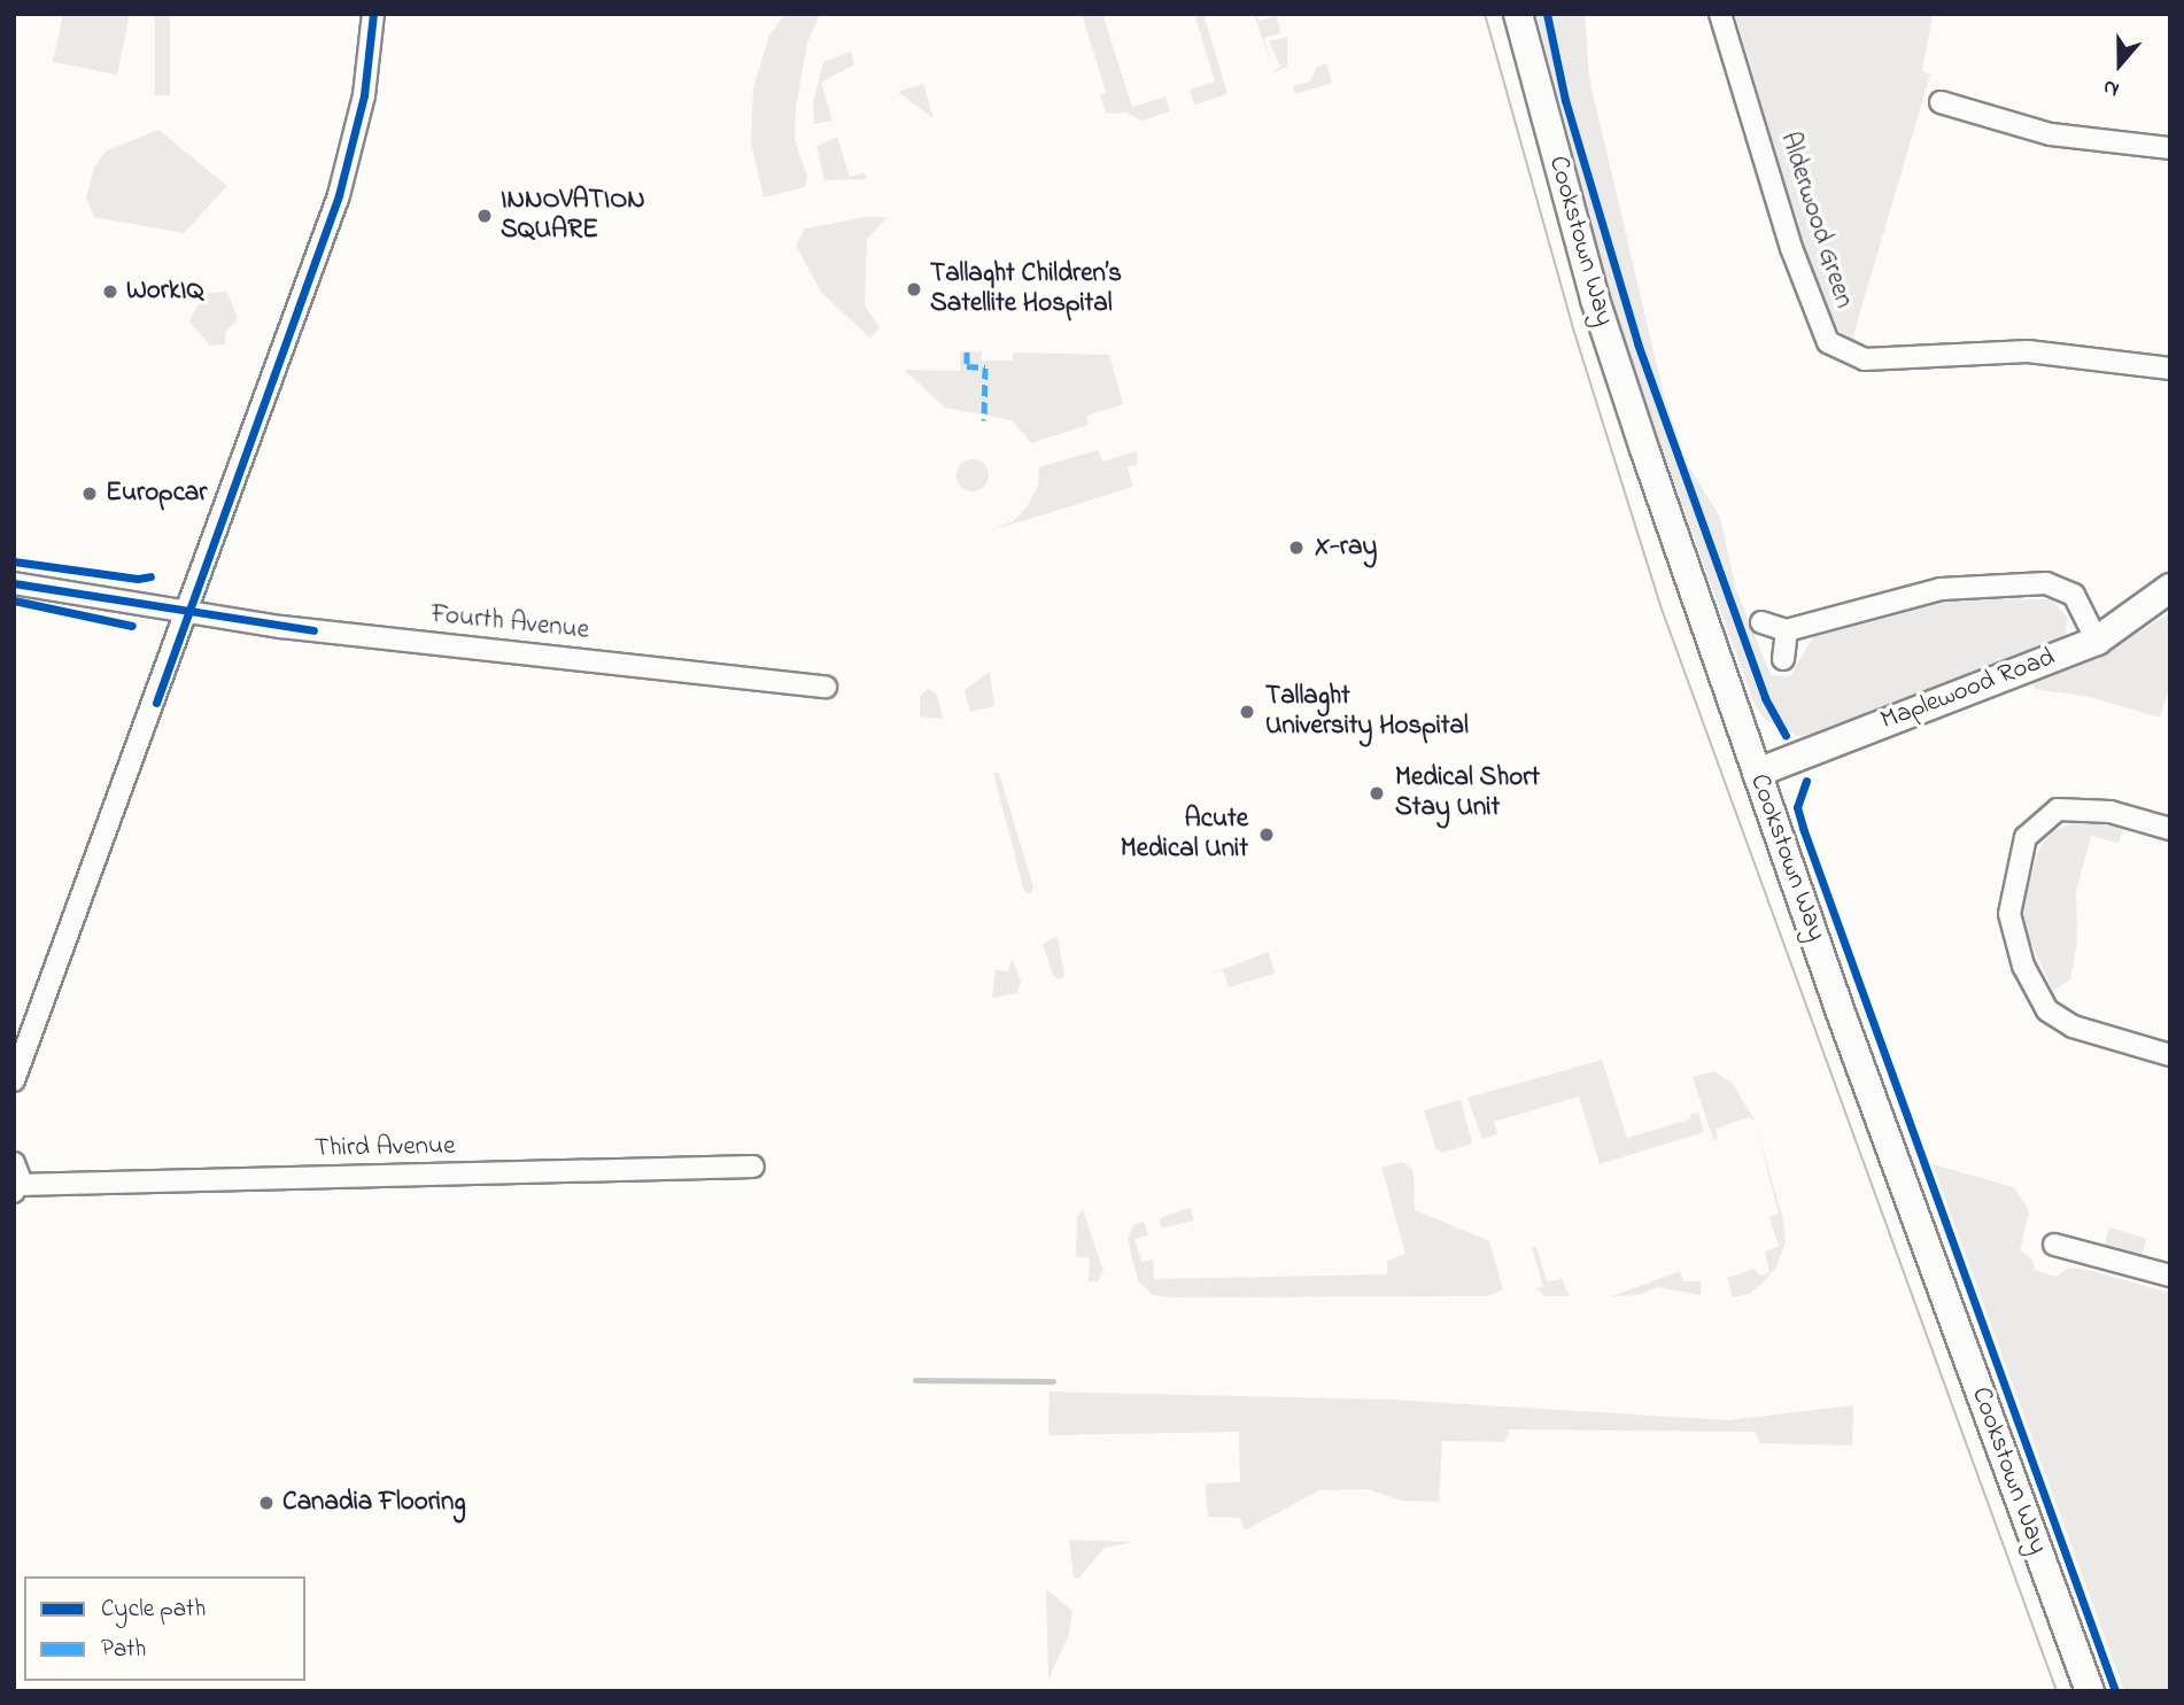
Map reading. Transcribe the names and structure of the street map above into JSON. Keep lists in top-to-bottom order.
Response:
{
  "streets": {
    "street": [
      "Alderwood Green",
      "Cookstown Way",
      "Fourth Avenue",
      "Maplewood Road",
      "Third Avenue"
    ]
  },
  "crossings": [
    ["Cookstown Way", "Maplewood Road"]
  ],
  "places": [
    "INNOVATION SQUARE",
    "Tallaght Children’s Satellite Hospital",
    "WorkIQ",
    "Europcar",
    "X-ray",
    "Tallaght University Hospital",
    "Medical Short Stay Unit",
    "Acute Medical Unit",
    "Canadia Flooring"
  ],
  "legend": ["Cycle path", "Path"],
  "north": "bottom"
}
